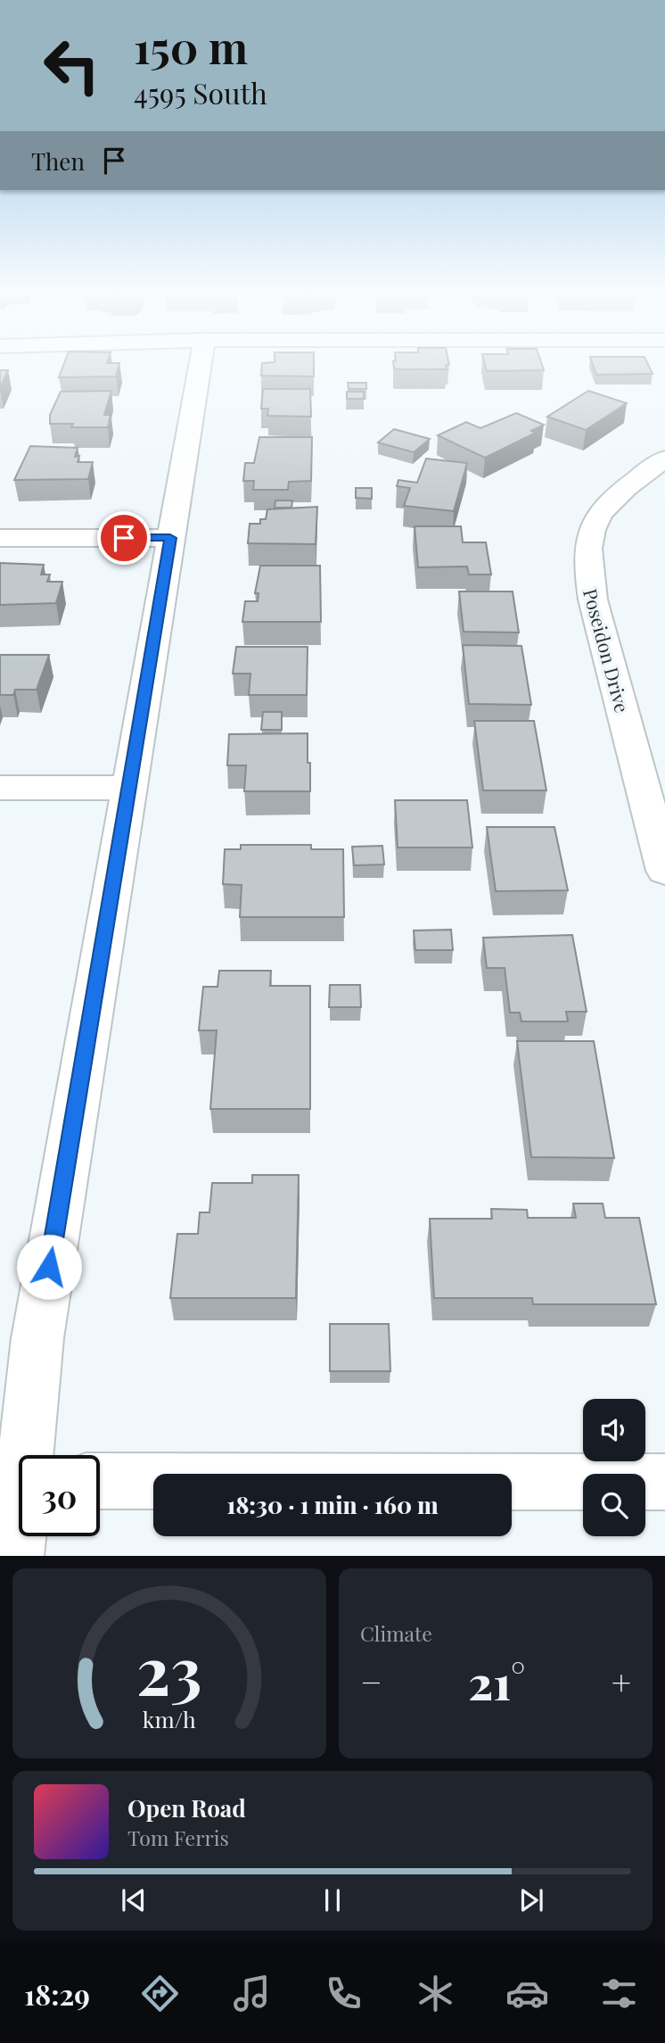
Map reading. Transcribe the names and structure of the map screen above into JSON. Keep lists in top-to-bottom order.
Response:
{
  "streets": {
    "street": ["Poseidon Drive"]
  },
  "page": {
    "turn": ["150 m", "4595 South"],
    "then": "Then",
    "limit": "30",
    "trip": "18:30 · 1 min · 160 m",
    "tile": "Climate",
    "heat": ["−", "21°", "+"],
    "song": ["Open Road", "Tom Ferris"],
    "tabs": "18:29",
    "gauge": ["23", "km/h"]
  }
}
